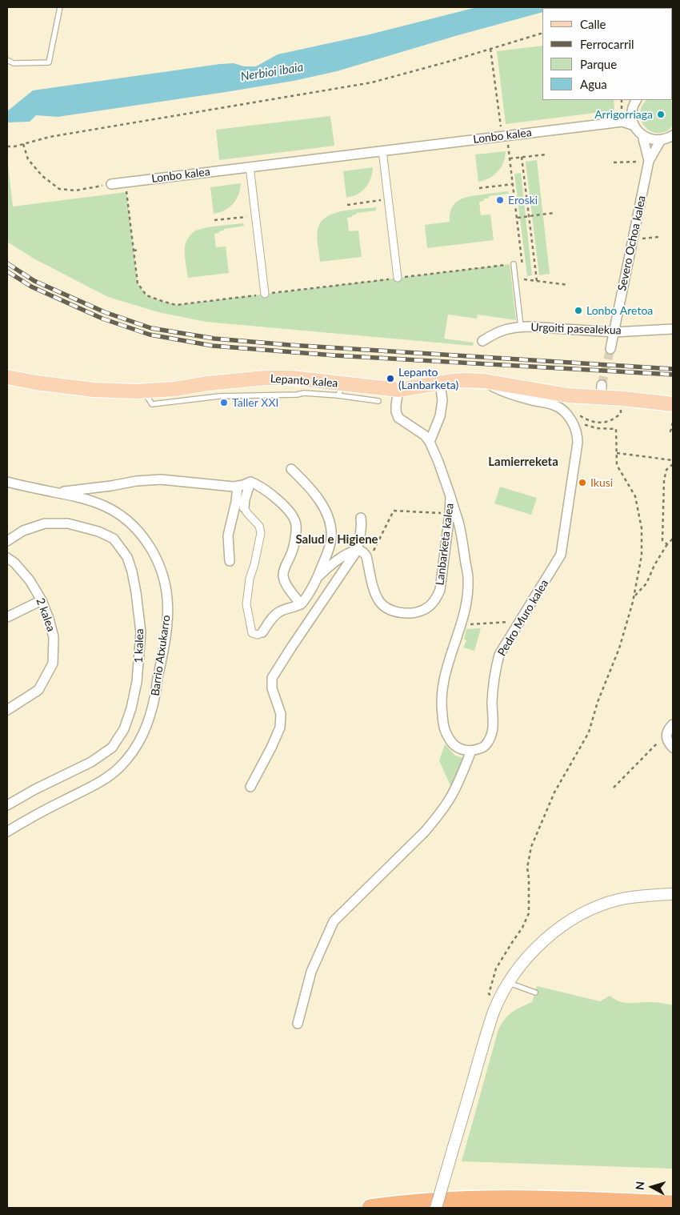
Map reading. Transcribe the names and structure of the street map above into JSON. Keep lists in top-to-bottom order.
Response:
{
  "streets": {
    "main road": ["Lepanto kalea"],
    "street": [
      "Lonbo kalea",
      "Severo Ochoa kalea",
      "Urgoiti pasealekua",
      "Lanbarketa kalea",
      "2 kalea",
      "Pedro Muro kalea",
      "1 kalea",
      "Barrio Atxukarro"
    ]
  },
  "crossings": [
    ["Severo Ochoa kalea", "Urgoiti pasealekua"],
    ["Lepanto kalea", "Lanbarketa kalea"],
    ["Lepanto kalea", "Pedro Muro kalea"]
  ],
  "districts": ["Lamierreketa", "Salud e Higiene"],
  "water": ["Nerbioi ibaia"],
  "places": [
    "Arrigorriaga",
    "Eroski",
    "Lonbo Aretoa",
    "Lepanto (Lanbarketa)",
    "Taller XXI",
    "Ikusi"
  ],
  "legend": [
    "Calle",
    "Ferrocarril",
    "Parque",
    "Agua"
  ],
  "north": "left"
}
